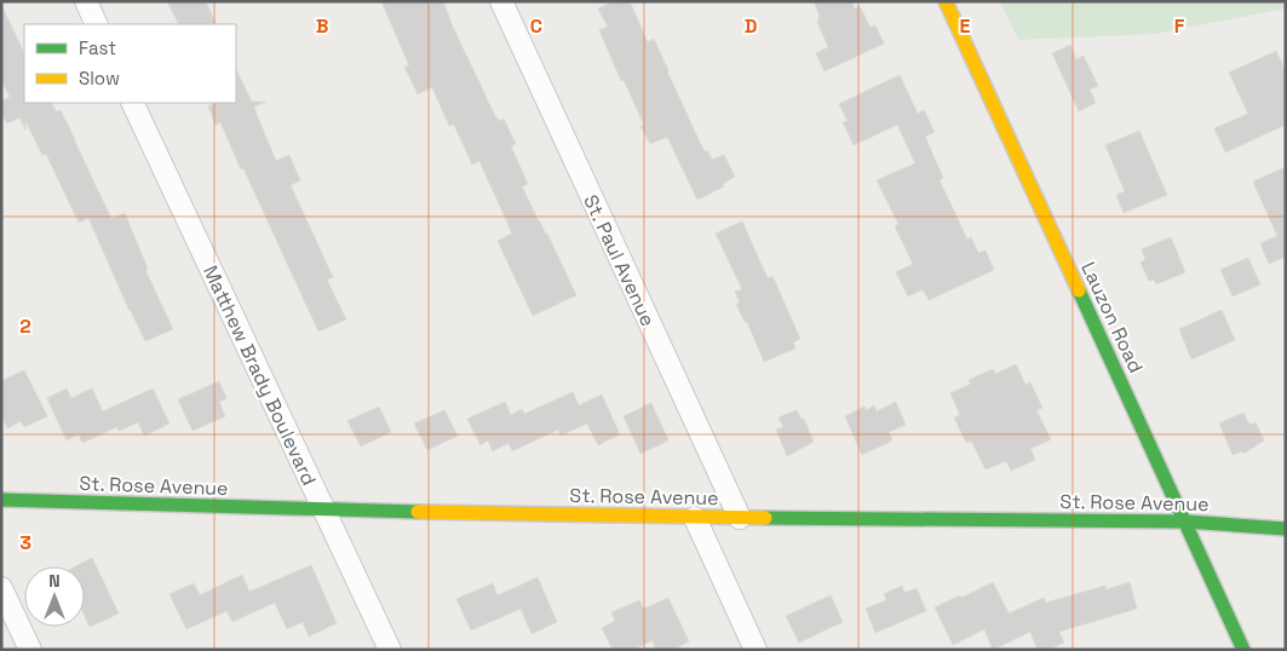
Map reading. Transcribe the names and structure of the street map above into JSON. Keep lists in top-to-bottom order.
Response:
{
  "streets": {
    "street": [
      "St. Paul Avenue",
      "Lauzon Road",
      "Matthew Brady Boulevard",
      "St. Rose Avenue"
    ]
  },
  "crossings": [
    ["St. Paul Avenue", "St. Rose Avenue"],
    ["Lauzon Road", "St. Rose Avenue"],
    ["Matthew Brady Boulevard", "St. Rose Avenue"]
  ],
  "legend": ["Fast", "Slow"],
  "north": "top",
  "grid": {
    "columns": [
      "B",
      "C",
      "D",
      "E",
      "F"
    ],
    "rows": ["2", "3"]
  }
}
